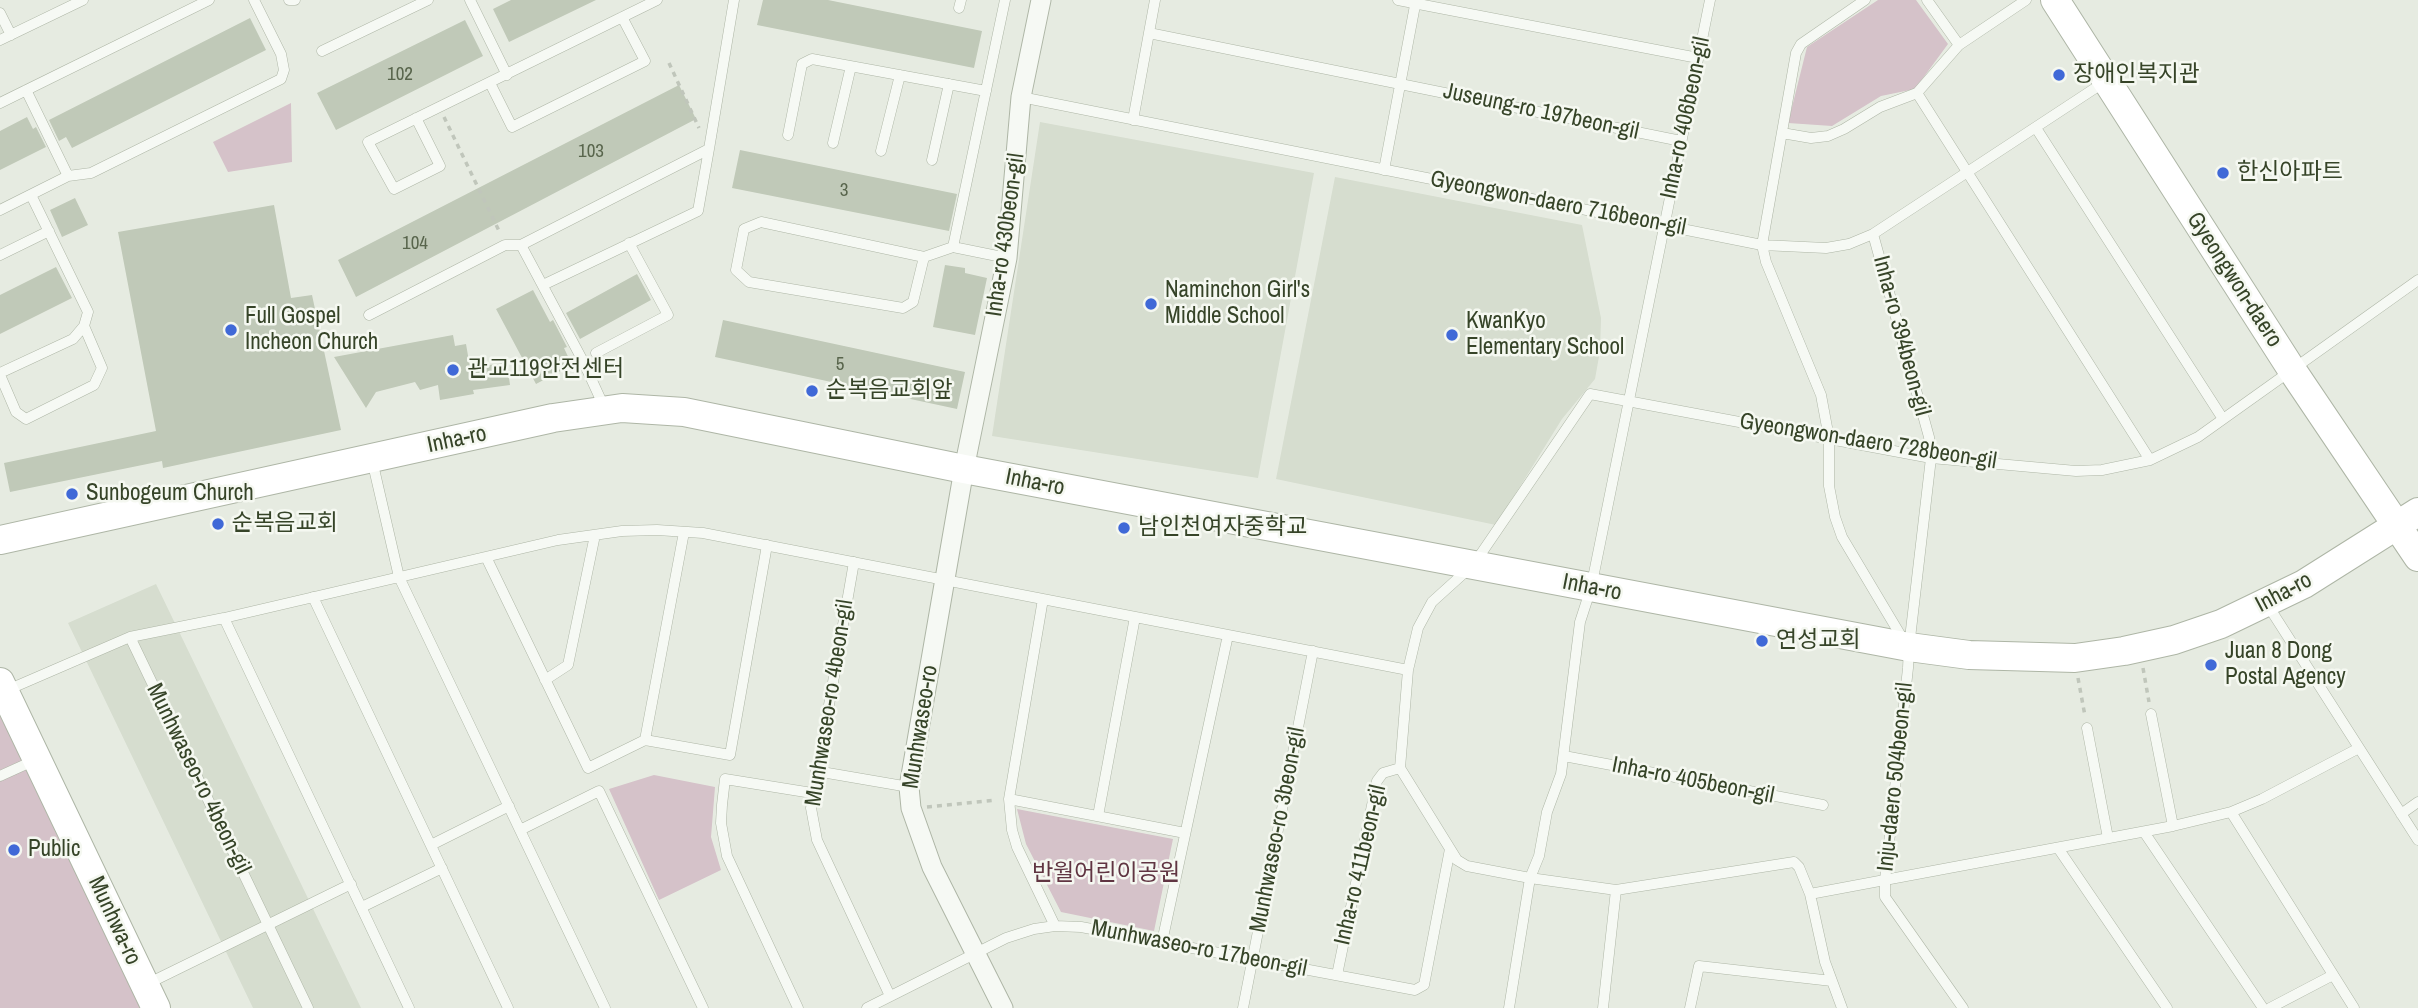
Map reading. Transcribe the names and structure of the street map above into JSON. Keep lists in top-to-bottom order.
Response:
{
  "streets": {
    "main road": ["Gyeongwon-daero", "Inha-ro", "Munhwa-ro"],
    "street": ["Inha-ro 430beon-gil", "Munhwaseo-ro"],
    "lane": [
      "Juseung-ro 197beon-gil",
      "Inha-ro 406beon-gil",
      "Gyeongwon-daero 716beon-gil",
      "Inha-ro 394beon-gil",
      "Gyeongwon-daero 728beon-gil",
      "Munhwaseo-ro 4beon-gil",
      "Inju-daero 504beon-gil",
      "Inha-ro 405beon-gil",
      "Munhwaseo-ro 3beon-gil",
      "Inha-ro 411beon-gil",
      "Munhwaseo-ro 17beon-gil"
    ]
  },
  "crossings": [
    ["Juseung-ro 197beon-gil", "Inha-ro 406beon-gil"],
    ["Inha-ro 406beon-gil", "Gyeongwon-daero 716beon-gil"],
    ["Inha-ro 406beon-gil", "Inha-ro"],
    ["Inha-ro 406beon-gil", "Gyeongwon-daero 728beon-gil"],
    ["Gyeongwon-daero 716beon-gil", "Inha-ro 430beon-gil"],
    ["Gyeongwon-daero 716beon-gil", "Gyeongwon-daero"],
    ["Gyeongwon-daero 716beon-gil", "Inha-ro 394beon-gil"],
    ["Inha-ro 430beon-gil", "Inha-ro"],
    ["Inha-ro 430beon-gil", "Munhwaseo-ro"],
    ["Gyeongwon-daero", "Inha-ro"],
    ["Gyeongwon-daero", "Gyeongwon-daero 728beon-gil"],
    ["Inha-ro 394beon-gil", "Inha-ro"],
    ["Inha-ro 394beon-gil", "Gyeongwon-daero 728beon-gil"],
    ["Inha-ro 394beon-gil", "Inju-daero 504beon-gil"],
    ["Inha-ro", "Munhwaseo-ro"],
    ["Inha-ro", "Inju-daero 504beon-gil"],
    ["Inha-ro", "Inha-ro 411beon-gil"],
    ["Munhwaseo-ro 4beon-gil", "Munhwaseo-ro 17beon-gil"],
    ["Munhwaseo-ro", "Munhwaseo-ro 17beon-gil"],
    ["Munhwaseo-ro 3beon-gil", "Munhwaseo-ro 17beon-gil"],
    ["Inha-ro 411beon-gil", "Munhwaseo-ro 17beon-gil"]
  ],
  "parks": ["반월어린이공원"],
  "places": [
    "장애인복지관",
    "한신아파트",
    "Naminchon Girl's Middle School",
    "Full Gospel Incheon Church",
    "KwanKyo Elementary School",
    "관교119안전센터",
    "순복음교회앞",
    "Sunbogeum Church",
    "순복음교회",
    "남인천여자중학교",
    "연성교회",
    "Juan 8 Dong Postal Agency",
    "Public"
  ],
  "house_numbers": [
    "102",
    "103",
    "3",
    "104",
    "5"
  ]
}
